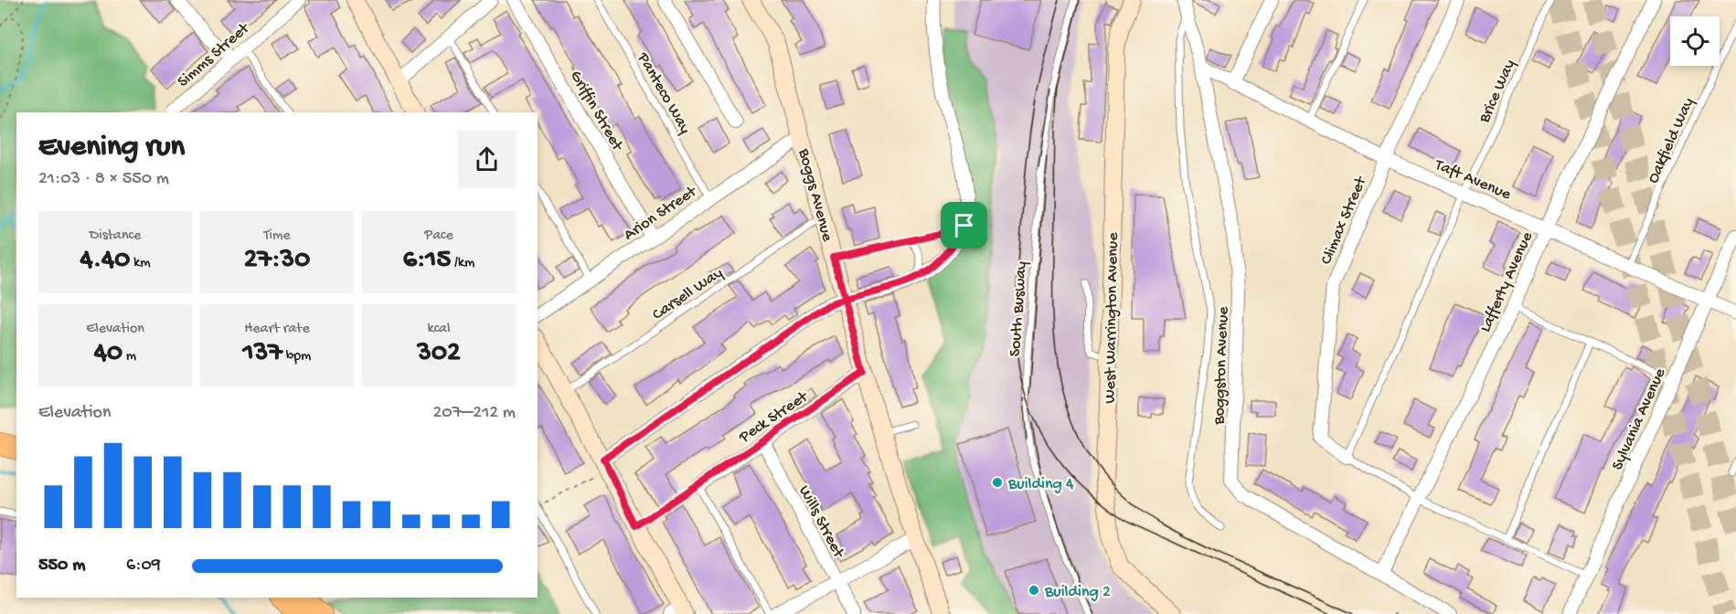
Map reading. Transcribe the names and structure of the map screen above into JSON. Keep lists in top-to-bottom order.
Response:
{
  "streets": {
    "street": [
      "Simms Street",
      "Griffin Street",
      "Taft Avenue",
      "Boggs Avenue",
      "Arion Street",
      "Climax Street",
      "Lafferty Avenue",
      "West Warrington Avenue",
      "Boggston Avenue",
      "Peck Street",
      "Sylvania Avenue",
      "Wills Street"
    ],
    "lane": [
      "Brice Way",
      "Panteco Way",
      "Oakfield Way",
      "Carsell Way",
      "South Busway"
    ]
  },
  "crossings": [
    ["Brice Way", "Taft Avenue"],
    ["Brice Way", "Climax Street"],
    ["Panteco Way", "Arion Street"],
    ["Griffin Street", "Arion Street"],
    ["Oakfield Way", "Taft Avenue"],
    ["Taft Avenue", "Climax Street"],
    ["Taft Avenue", "Lafferty Avenue"],
    ["Taft Avenue", "Boggston Avenue"],
    ["Taft Avenue", "Sylvania Avenue"],
    ["Boggs Avenue", "Arion Street"],
    ["Boggs Avenue", "Carsell Way"],
    ["Boggs Avenue", "Peck Street"],
    ["Lafferty Avenue", "Boggston Avenue"],
    ["Peck Street", "Wills Street"]
  ],
  "places": ["Building 4", "Building 2"],
  "page": {
    "heading": ["Evening run", "21:03 · 8 × 550 m"],
    "stats": [
      ["Distance", "4.40 km"],
      ["Time", "27:30"],
      ["Pace", "6:15 /km"],
      ["Elevation", "40 m"],
      ["Heart rate", "137 bpm"],
      ["kcal", "302"]
    ],
    "chart": ["Elevation", "207–212 m"],
    "list": [
      {
        "name": "550 m",
        "note": "6:09"
      }
    ]
  }
}
